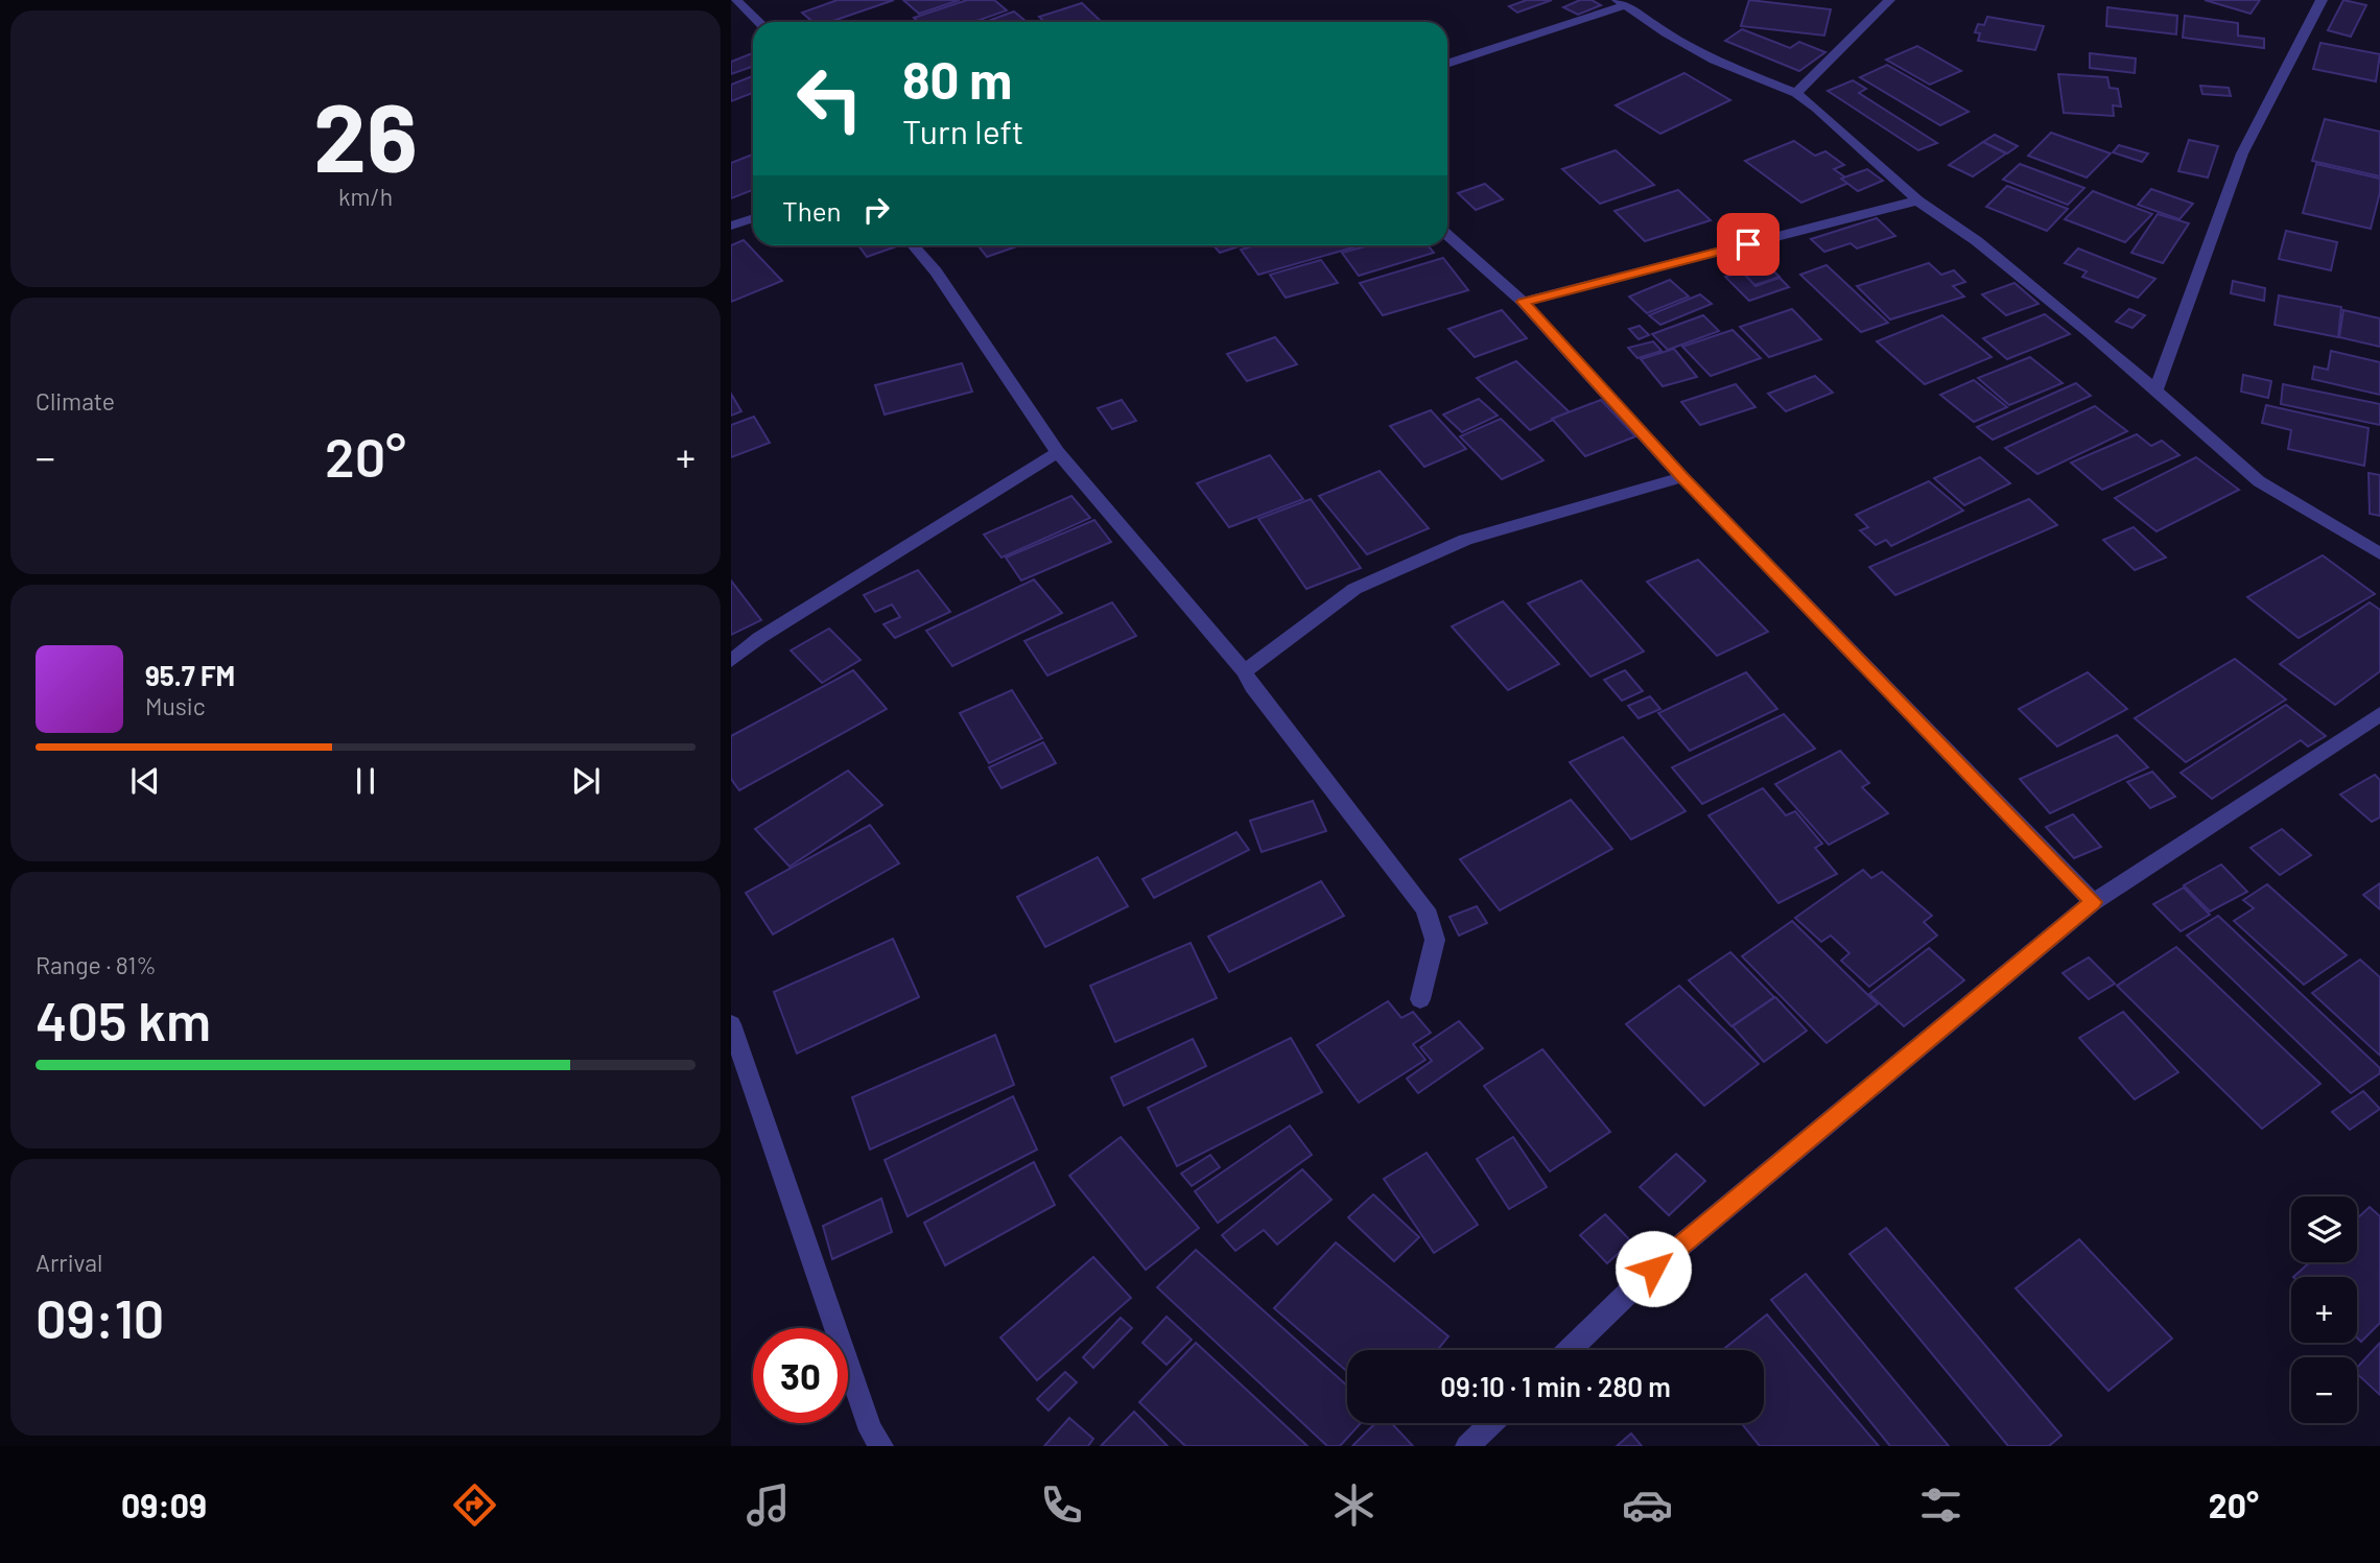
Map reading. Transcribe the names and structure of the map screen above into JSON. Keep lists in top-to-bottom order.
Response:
{
  "page": {
    "tile": [
      ["26", "km/h"],
      "Climate",
      ["Range · 81%", "405 km"],
      ["Arrival", "09:10"]
    ],
    "turn": ["80 m", "Turn left"],
    "then": "Then",
    "heat": ["−", "20°", "+"],
    "song": ["95.7 FM", "Music"],
    "map_buttons": ["+", "−"],
    "limit": "30",
    "trip": "09:10 · 1 min · 280 m",
    "tabs": ["09:09", "20°"]
  }
}
